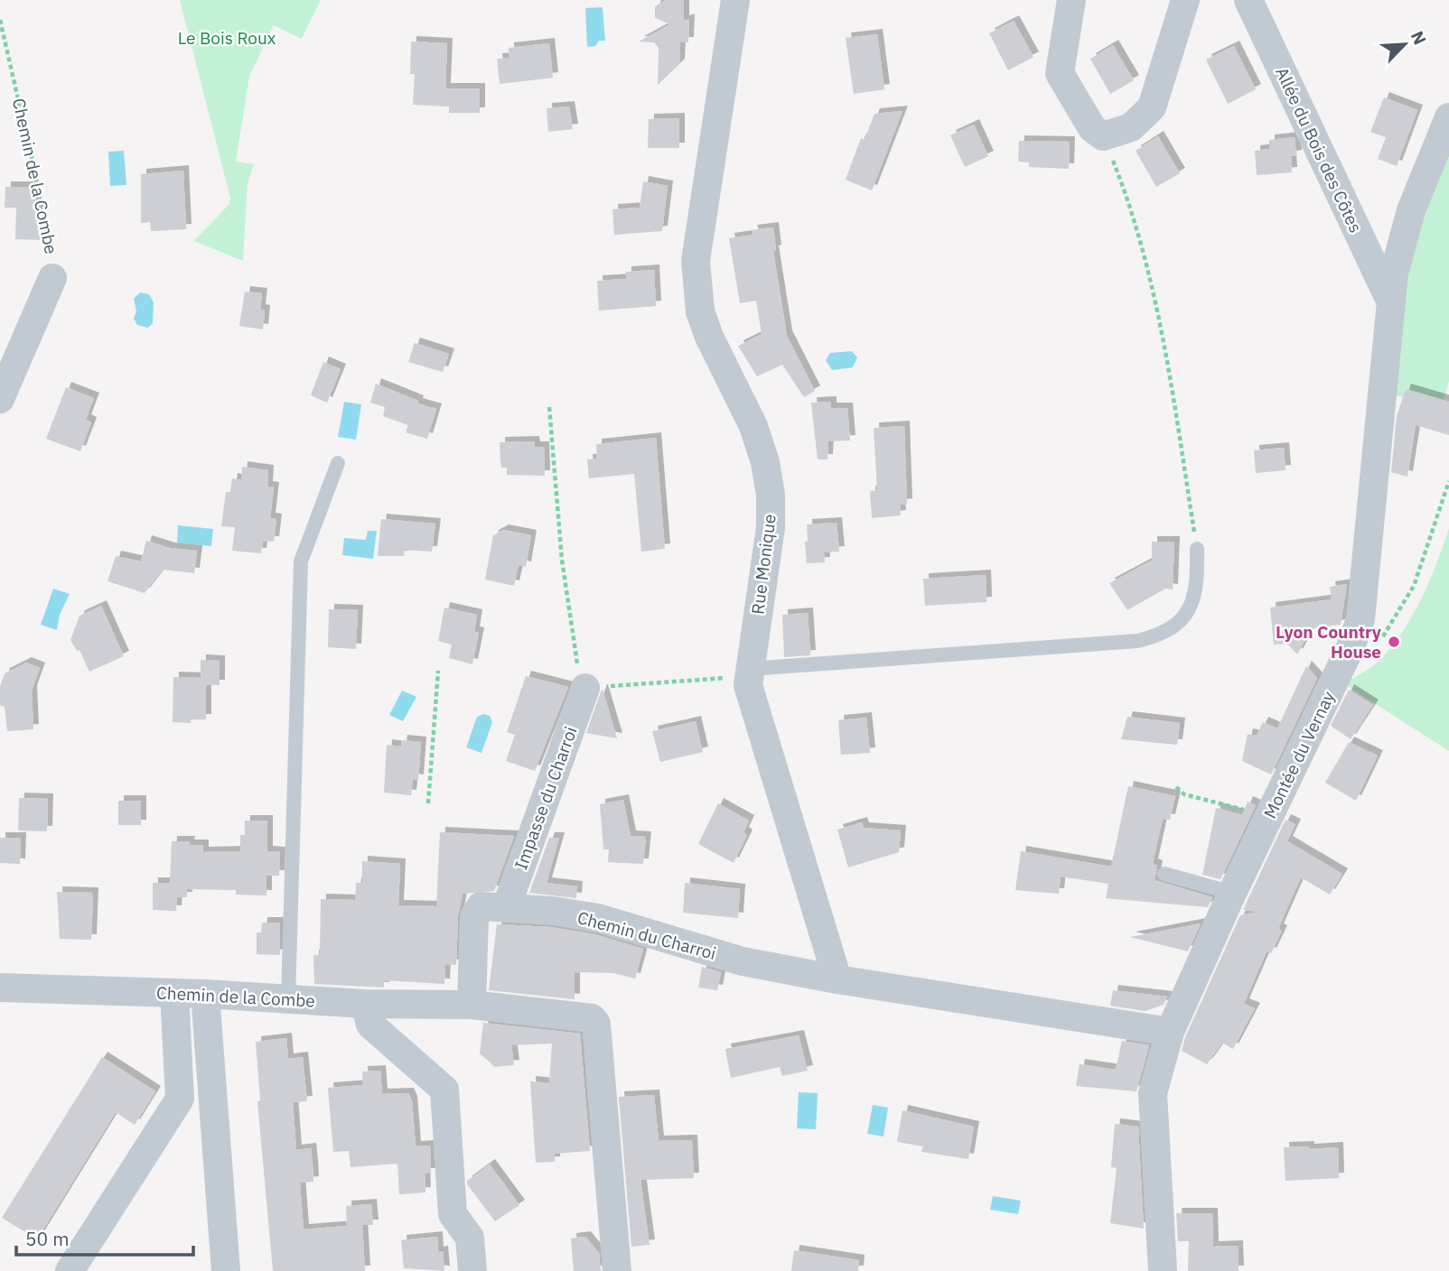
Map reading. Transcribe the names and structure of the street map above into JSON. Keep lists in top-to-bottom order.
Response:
{
  "streets": {
    "street": [
      "Allée du Bois des Côtes",
      "Chemin de la Combe",
      "Rue Monique",
      "Montée du Vernay",
      "Impasse du Charroi",
      "Chemin du Charroi"
    ]
  },
  "crossings": [
    ["Allée du Bois des Côtes", "Montée du Vernay"],
    ["Chemin de la Combe", "Chemin du Charroi"],
    ["Rue Monique", "Chemin du Charroi"],
    ["Montée du Vernay", "Chemin du Charroi"],
    ["Impasse du Charroi", "Chemin du Charroi"]
  ],
  "parks": ["Le Bois Roux"],
  "places": ["Lyon Country House"],
  "scale_bar": "50 m",
  "north": "top right"
}
